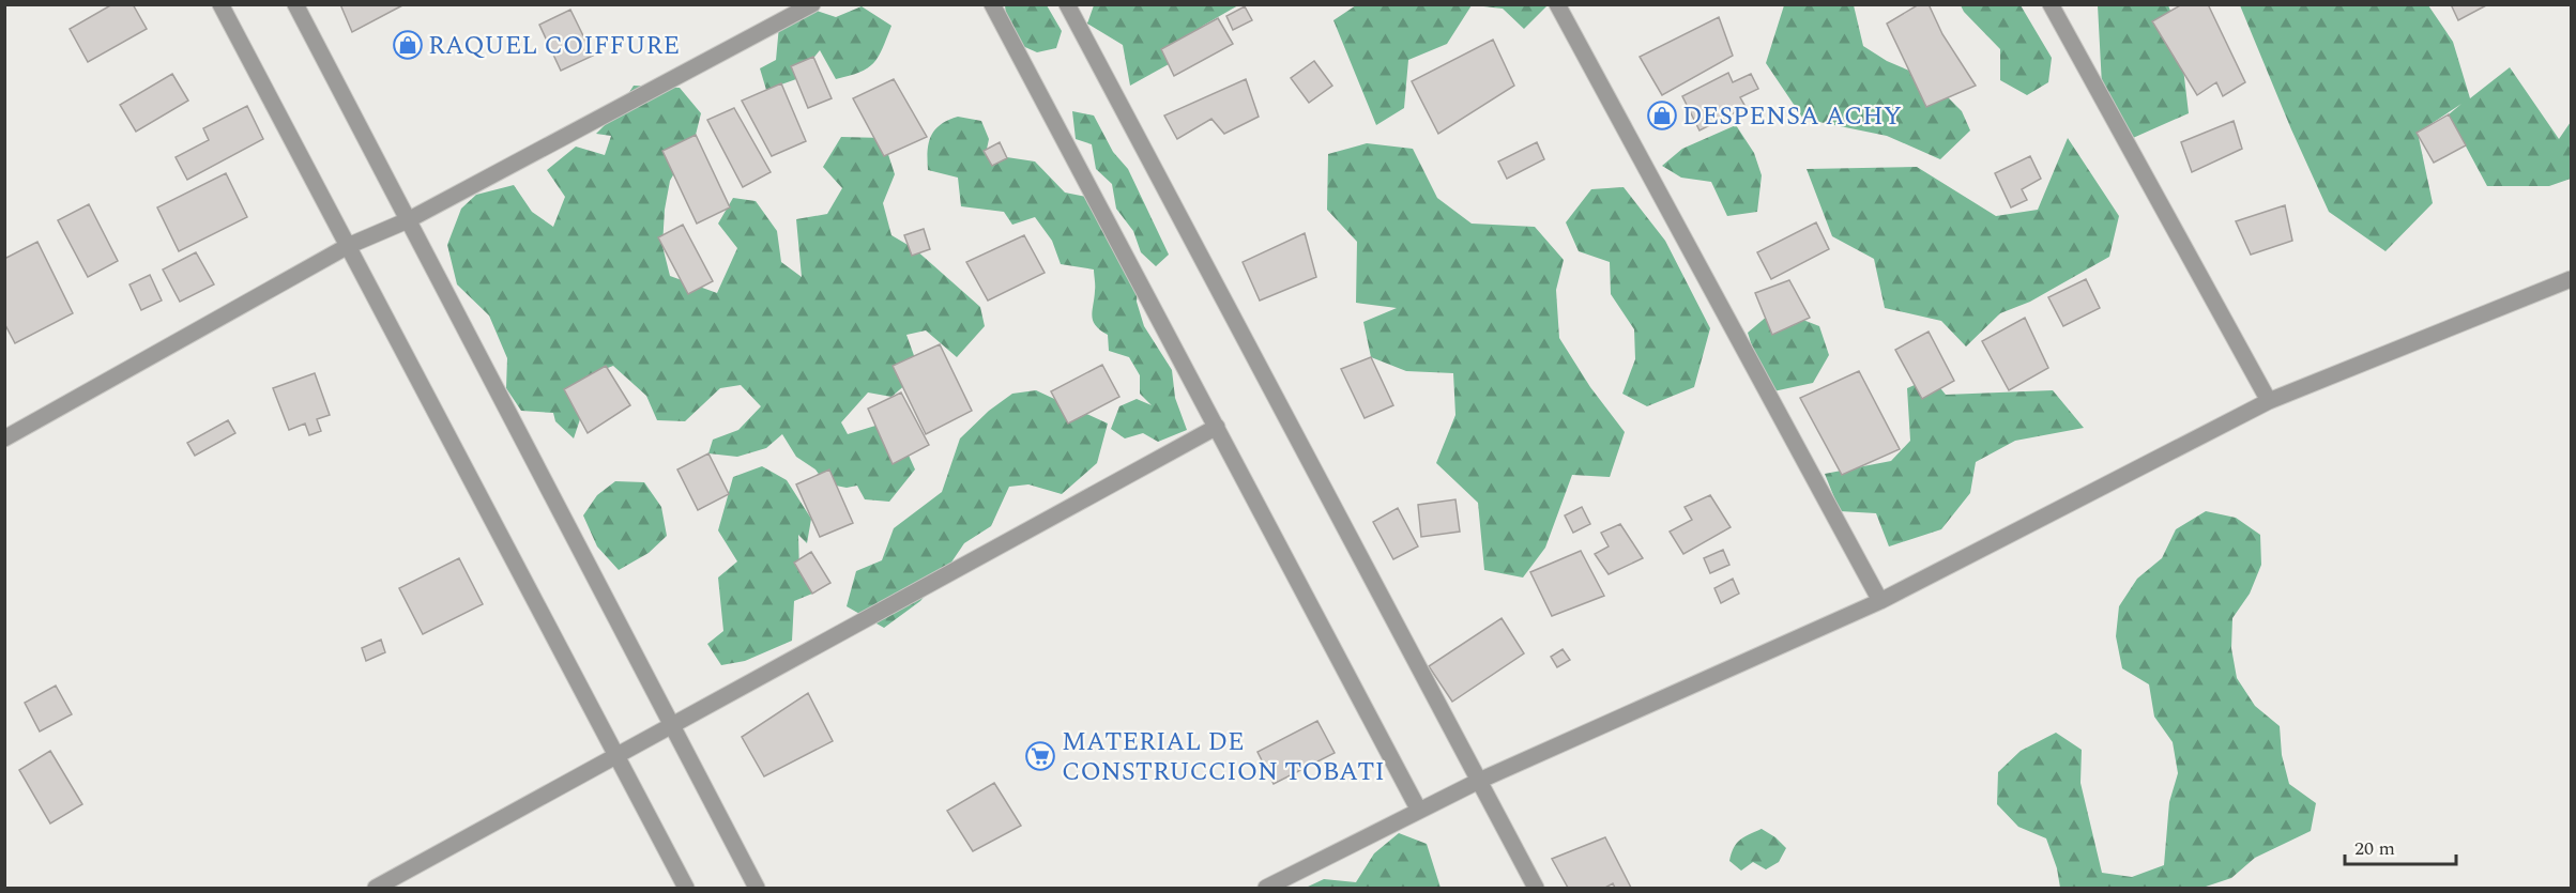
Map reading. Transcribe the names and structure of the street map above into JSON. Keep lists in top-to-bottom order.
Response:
{
  "places": {
    "shop": ["RAQUEL COIFFURE", "DESPENSA ACHY"],
    "supermarket": ["MATERIAL DE CONSTRUCCION TOBATI"]
  },
  "scale_bar": "20 m"
}
